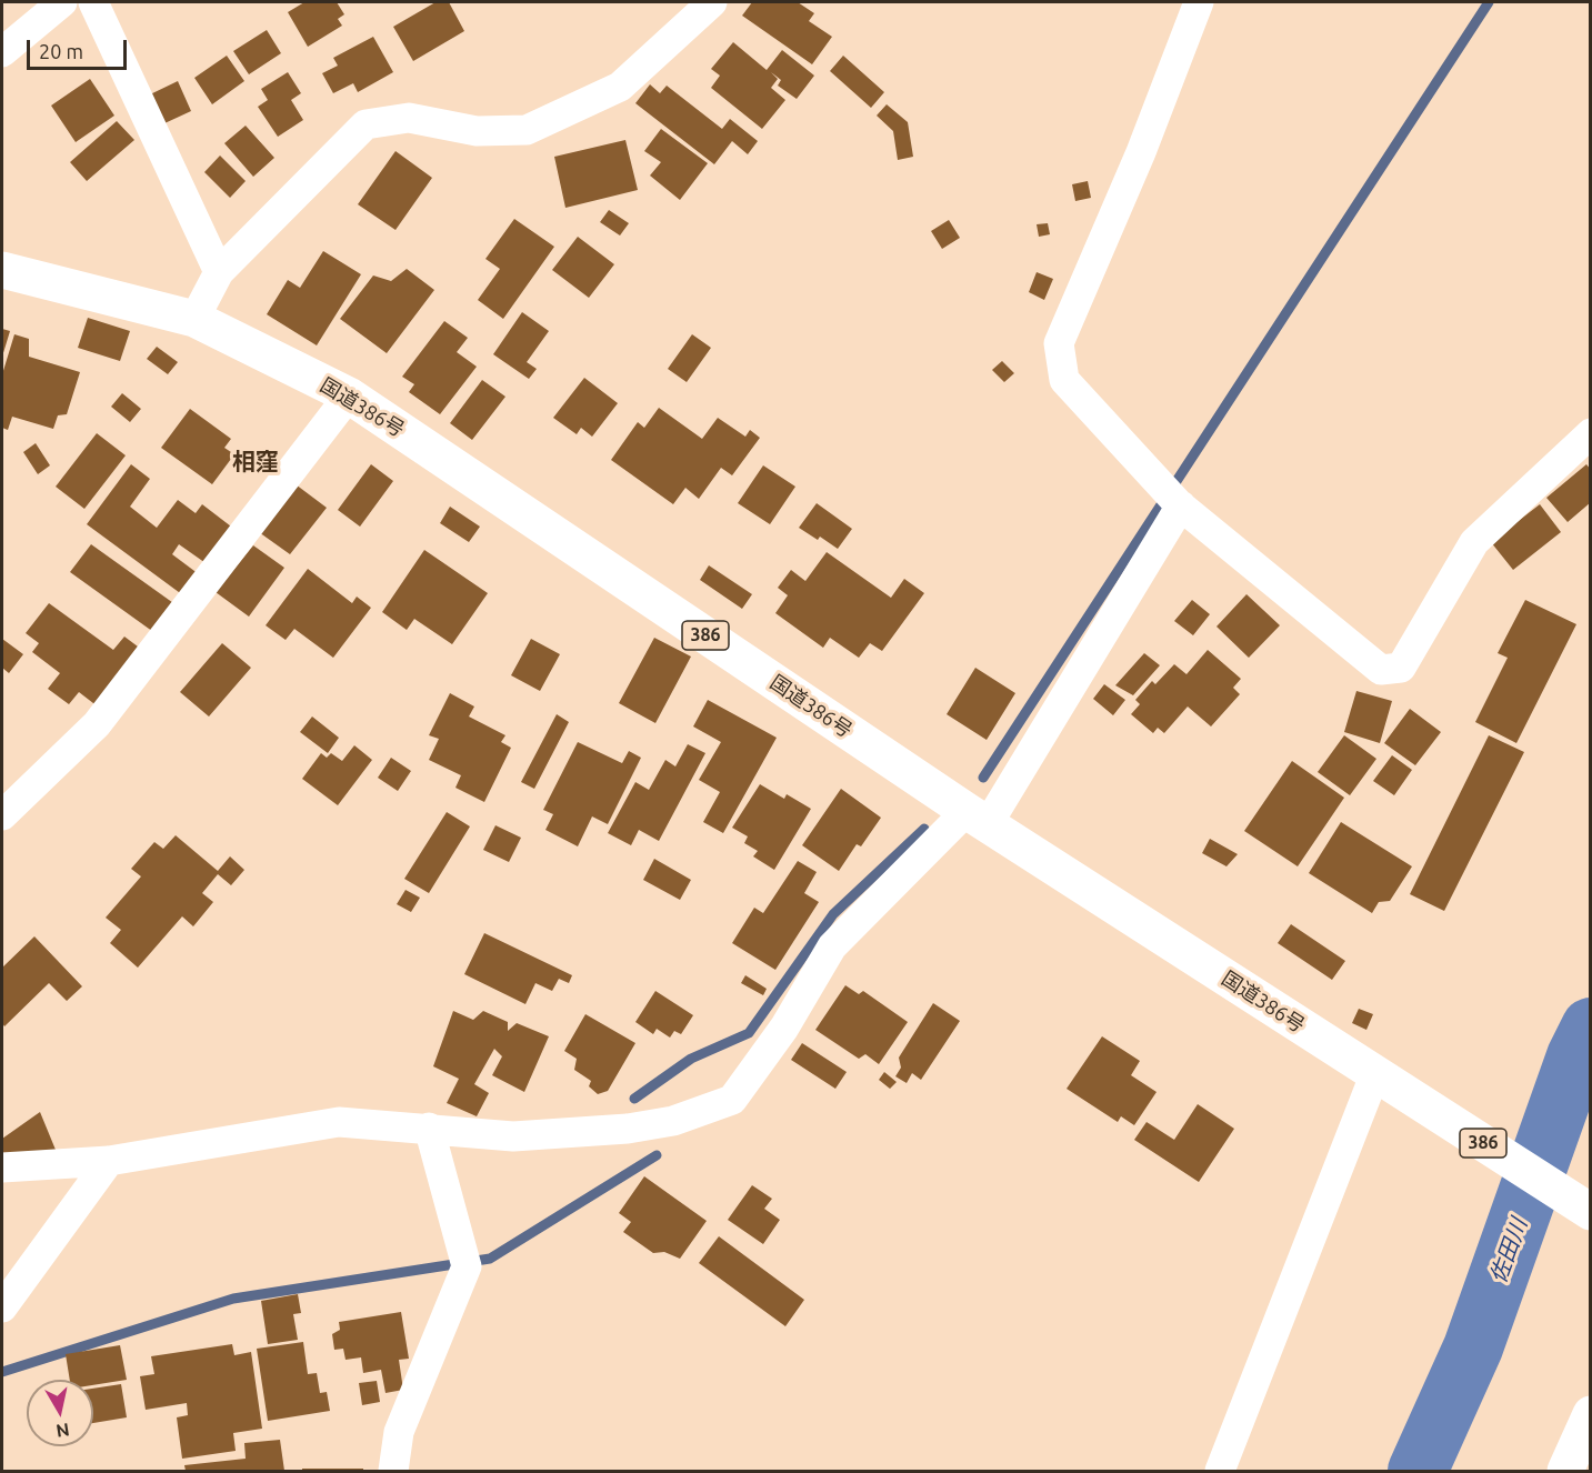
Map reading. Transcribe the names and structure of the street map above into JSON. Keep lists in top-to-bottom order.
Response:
{
  "streets": {
    "main road": ["国道386号", "386"]
  },
  "districts": ["相窪"],
  "water": ["佐田川"],
  "scale_bar": "20 m",
  "north": "bottom"
}
